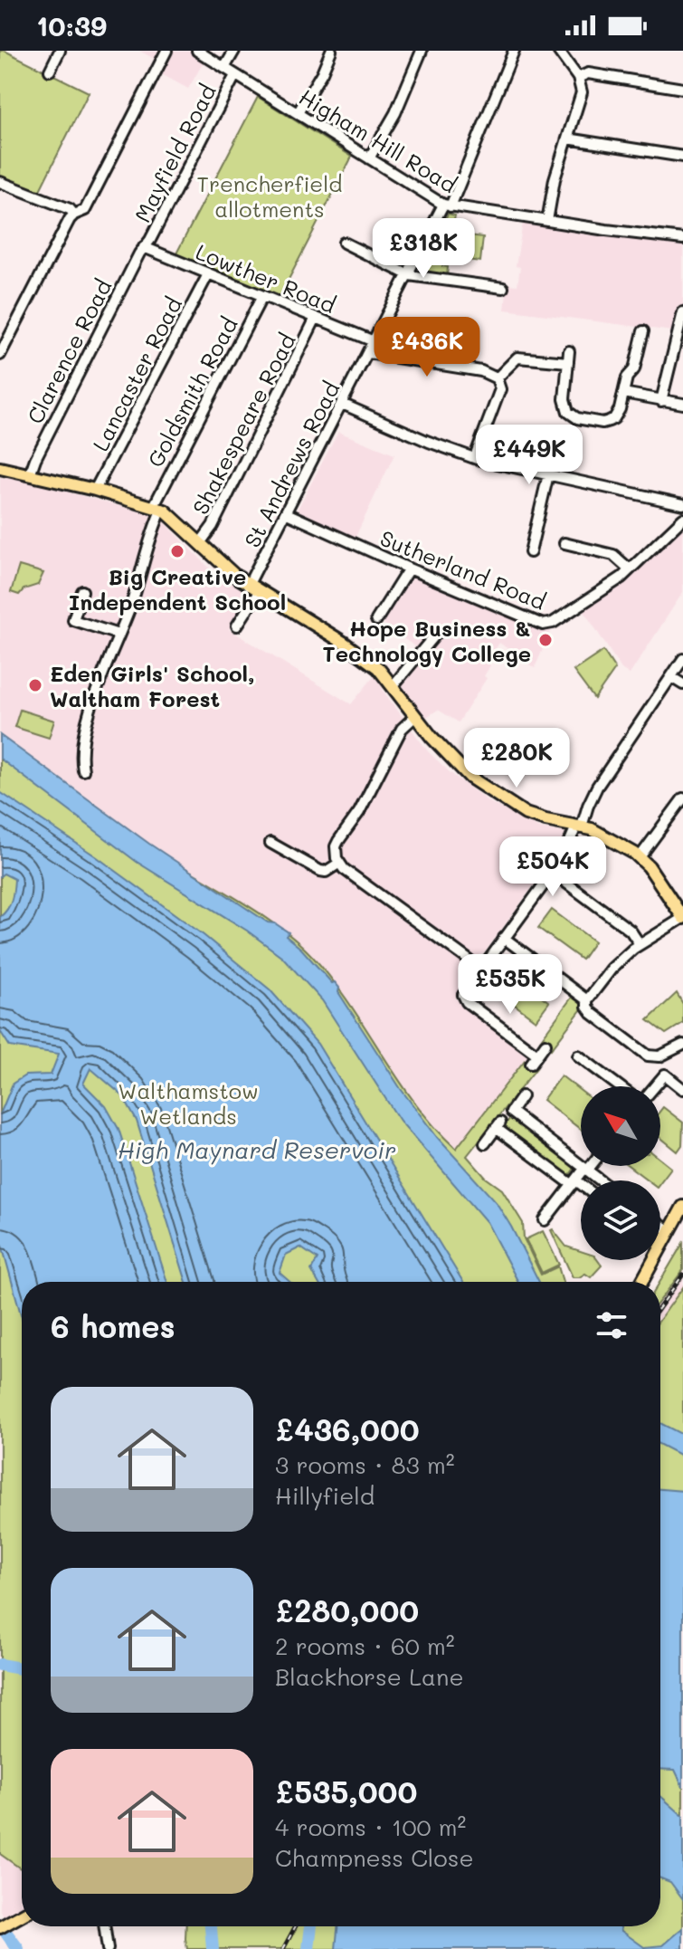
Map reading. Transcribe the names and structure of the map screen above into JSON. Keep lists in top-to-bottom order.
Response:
{
  "streets": {
    "street": [
      "Higham Hill Road",
      "Mayfield Road",
      "Lowther Road",
      "Clarence Road",
      "Lancaster Road",
      "Goldsmith Road",
      "Shakespeare Road",
      "St Andrews Road",
      "Sutherland Road"
    ]
  },
  "crossings": [
    ["Higham Hill Road", "Mayfield Road"],
    ["Higham Hill Road", "St Andrews Road"],
    ["Mayfield Road", "Lowther Road"],
    ["Mayfield Road", "Clarence Road"],
    ["Lowther Road", "Clarence Road"],
    ["Lowther Road", "Lancaster Road"],
    ["Lowther Road", "Goldsmith Road"],
    ["Lowther Road", "Shakespeare Road"],
    ["Lowther Road", "St Andrews Road"],
    ["St Andrews Road", "Sutherland Road"]
  ],
  "water": ["High Maynard Reservoir"],
  "parks": ["Trencherfield allotments", "Walthamstow Wetlands"],
  "places": ["Big Creative Independent School", "Hope Business & Technology College", "Eden Girls' School, Waltham Forest"],
  "north": "top left",
  "page": {
    "status": "10:39",
    "price": [
      "£318K",
      "£436K",
      "£449K",
      "£280K",
      "£504K",
      "£535K"
    ],
    "heading": "6 homes",
    "list": [
      {
        "name": "£436,000",
        "note": "3 rooms · 83 m² · Hillyfield"
      },
      {
        "name": "£280,000",
        "note": "2 rooms · 60 m² · Blackhorse Lane"
      },
      {
        "name": "£535,000",
        "note": "4 rooms · 100 m² · Champness Close"
      }
    ]
  }
}
